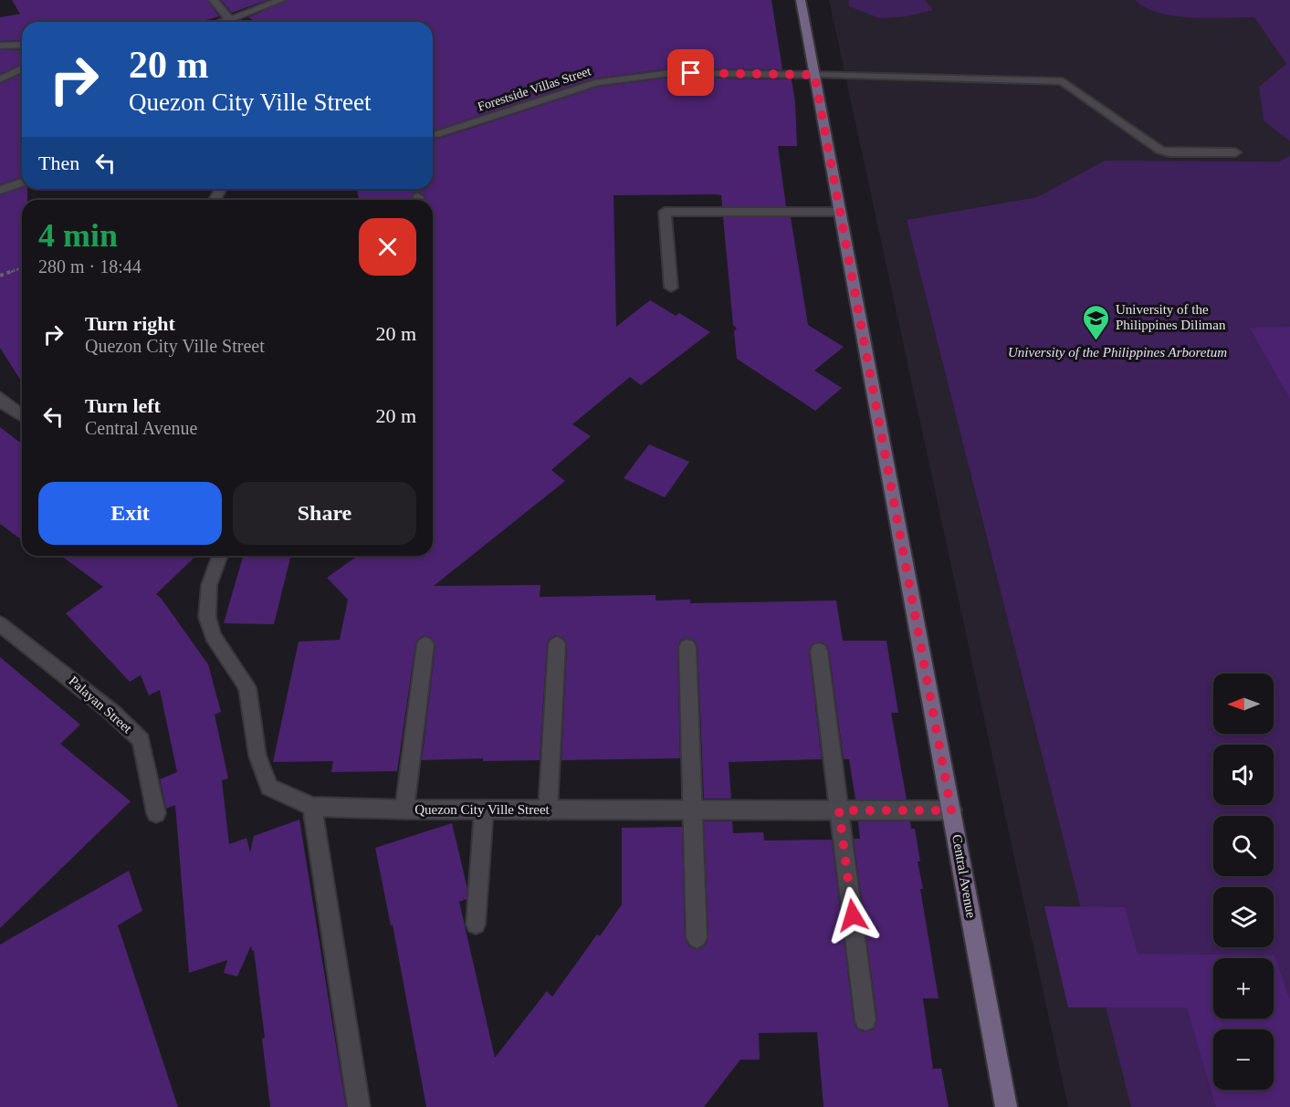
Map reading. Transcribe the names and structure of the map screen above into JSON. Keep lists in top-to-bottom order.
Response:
{
  "streets": {
    "main road": ["Central Avenue"],
    "street": ["Forestside Villas Street", "Palayan Street", "Quezon City Ville Street"]
  },
  "crossings": [
    ["Forestside Villas Street", "Central Avenue"],
    ["Quezon City Ville Street", "Central Avenue"]
  ],
  "parks": ["University of the Philippines Arboretum"],
  "places": {
    "school or university": ["University of the Philippines Diliman"]
  },
  "north": "left",
  "page": {
    "turn": ["20 m", "Quezon City Ville Street"],
    "then": "Then",
    "heading": ["4 min", "280 m · 18:44"],
    "list": [
      {
        "name": "Turn right",
        "note": "Quezon City Ville Street",
        "value": "20 m"
      },
      {
        "name": "Turn left",
        "note": "Central Avenue",
        "value": "20 m"
      }
    ],
    "buttons": ["Exit", "Share"],
    "map_buttons": ["+", "−"]
  }
}
